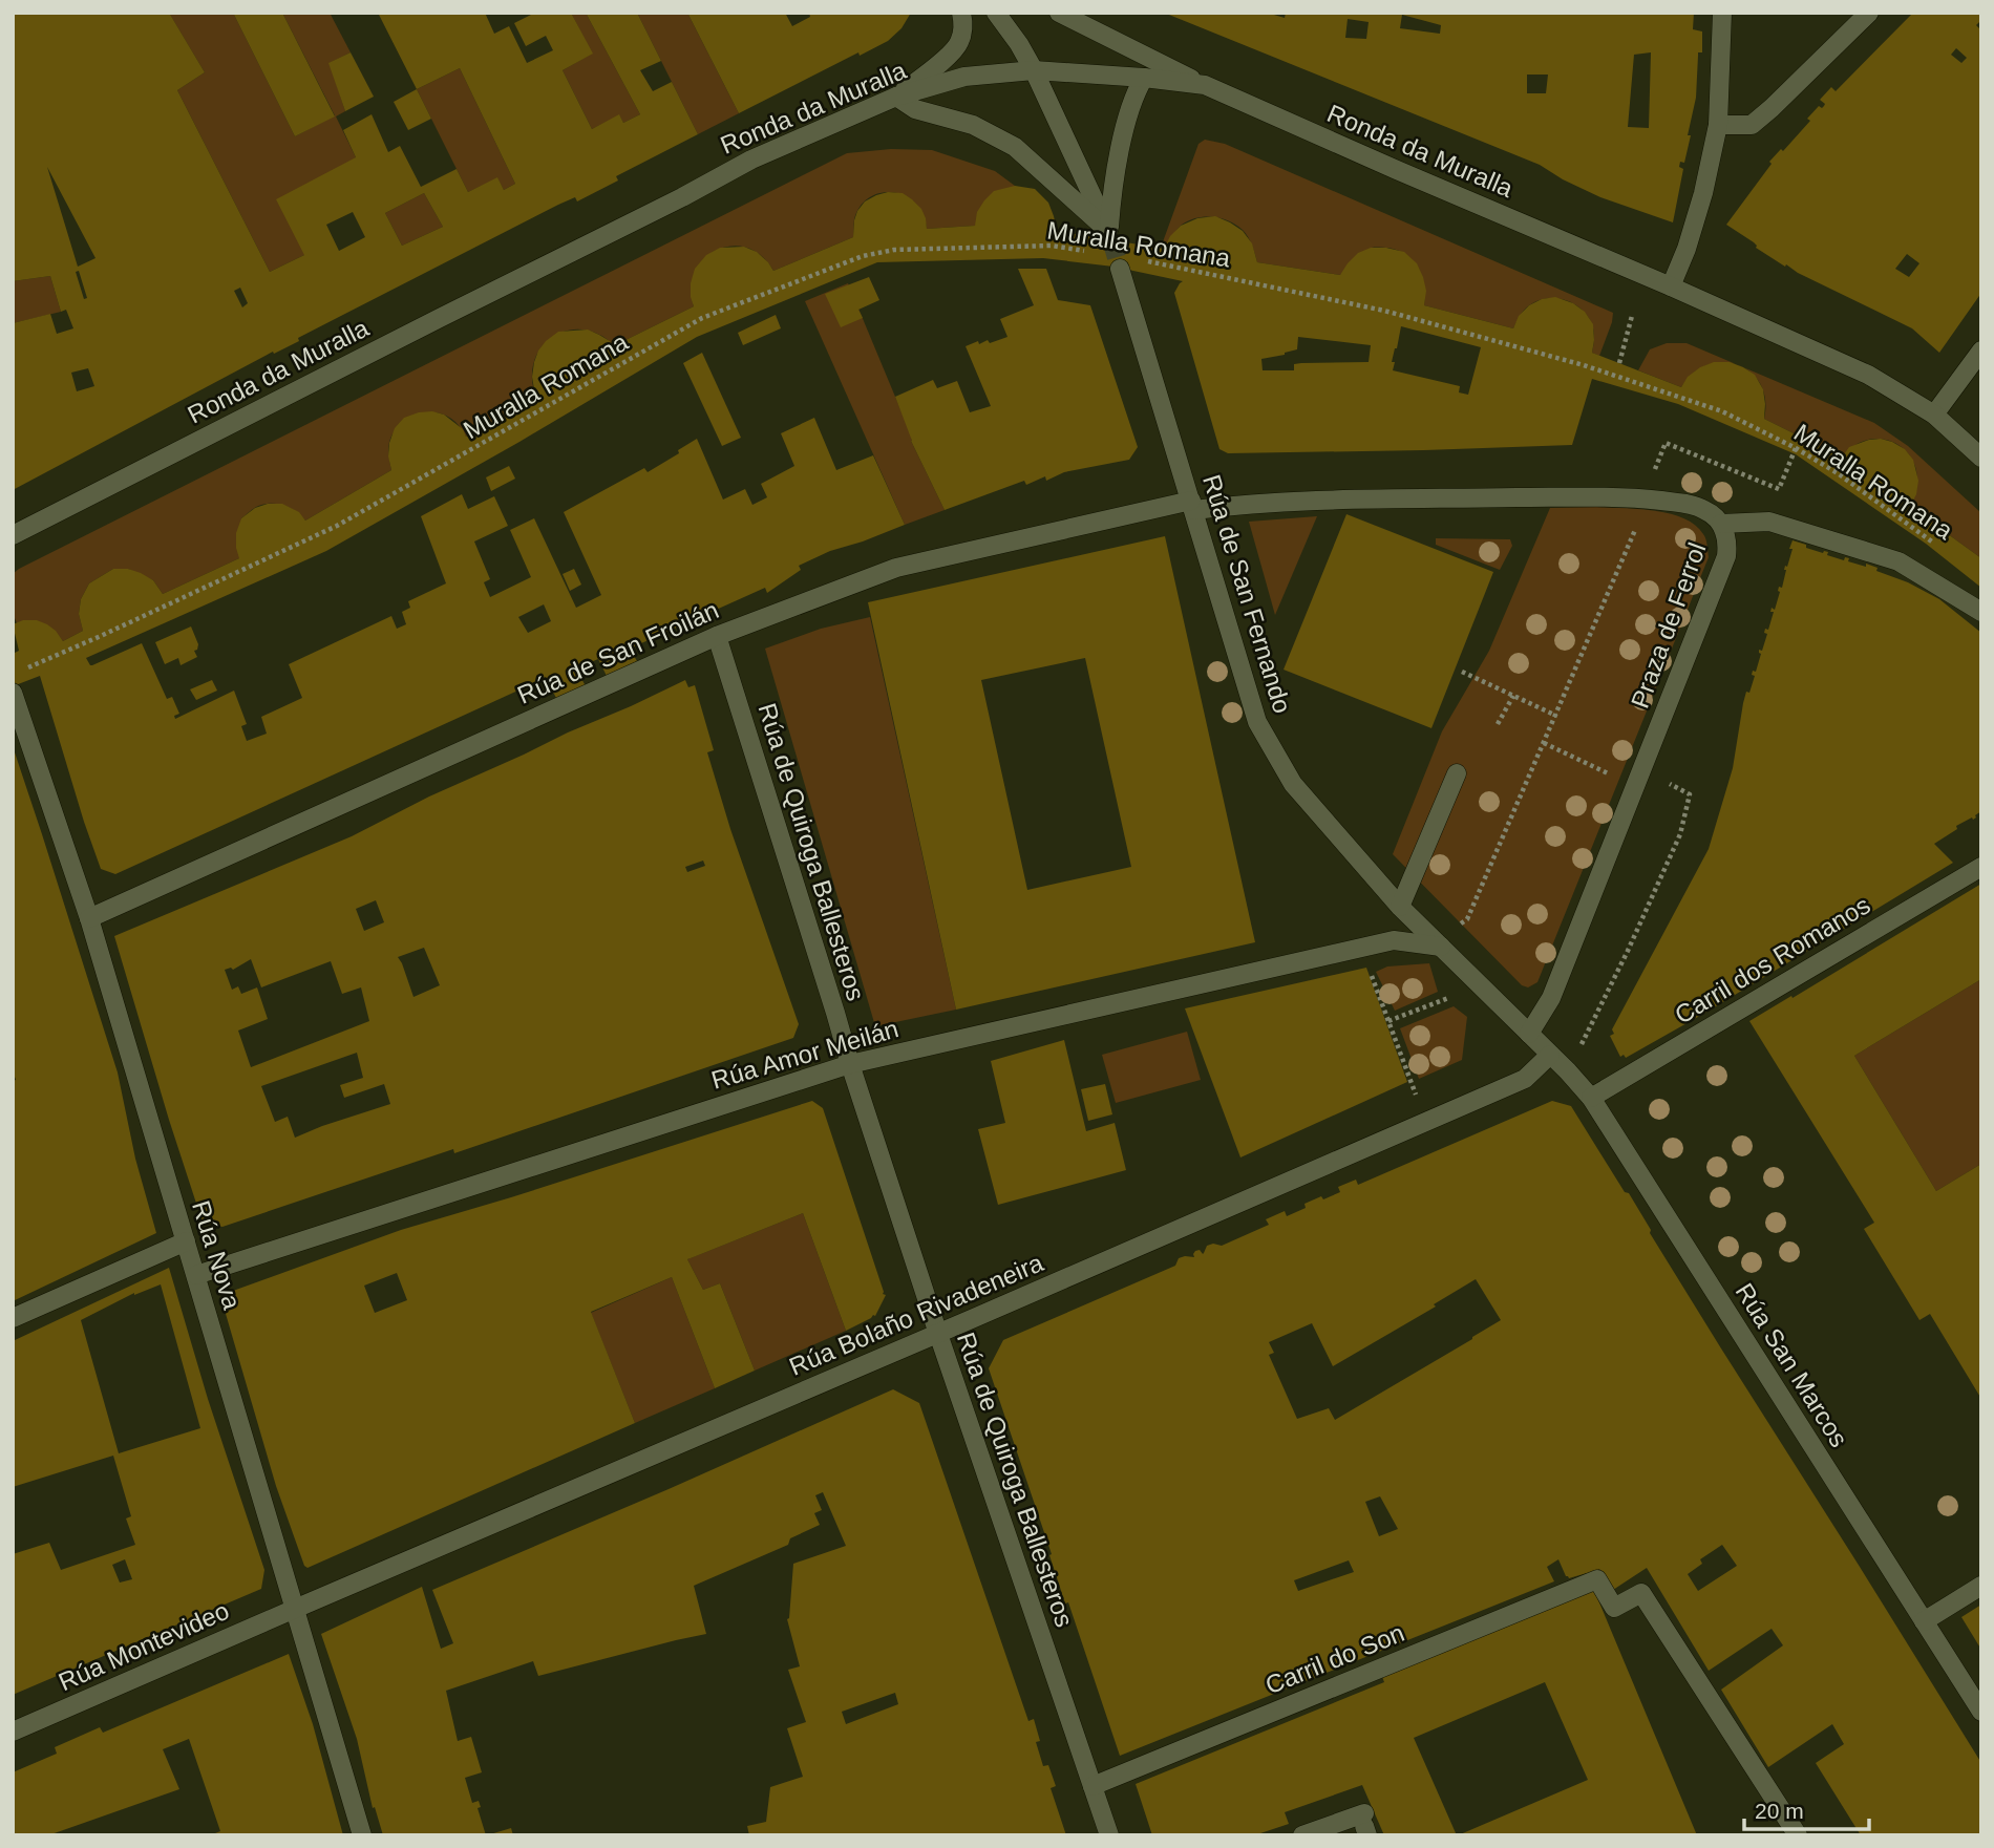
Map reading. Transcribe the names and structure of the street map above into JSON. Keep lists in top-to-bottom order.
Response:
{
  "streets": {
    "street": [
      "Ronda da Muralla",
      "Rúa de San Fernando",
      "Praza de Ferrol",
      "Rúa de San Froilán",
      "Rúa de Quiroga Ballesteros",
      "Carril dos Romanos",
      "Rúa Amor Meilán",
      "Rúa Nova",
      "Rúa Bolaño Rivadeneira",
      "Rúa San Marcos",
      "Rúa Montevideo",
      "Carril do Son"
    ],
    "path": ["Muralla Romana"]
  },
  "crossings": [
    ["Rúa de San Fernando", "Praza de Ferrol"],
    ["Rúa de San Fernando", "Rúa de San Froilán"],
    ["Rúa de San Fernando", "Rúa Amor Meilán"],
    ["Rúa de San Fernando", "Rúa Bolaño Rivadeneira"],
    ["Rúa de San Fernando", "Rúa San Marcos"],
    ["Praza de Ferrol", "Rúa de San Froilán"],
    ["Rúa de San Froilán", "Rúa de Quiroga Ballesteros"],
    ["Rúa de San Froilán", "Rúa Nova"],
    ["Rúa de Quiroga Ballesteros", "Rúa Amor Meilán"],
    ["Rúa de Quiroga Ballesteros", "Rúa Bolaño Rivadeneira"],
    ["Rúa de Quiroga Ballesteros", "Carril do Son"],
    ["Carril dos Romanos", "Rúa San Marcos"],
    ["Rúa Amor Meilán", "Rúa Nova"],
    ["Rúa Nova", "Rúa Bolaño Rivadeneira"],
    ["Rúa Nova", "Rúa Montevideo"],
    ["Rúa Bolaño Rivadeneira", "Rúa San Marcos"],
    ["Rúa Bolaño Rivadeneira", "Rúa Montevideo"]
  ],
  "scale_bar": "20 m"
}
